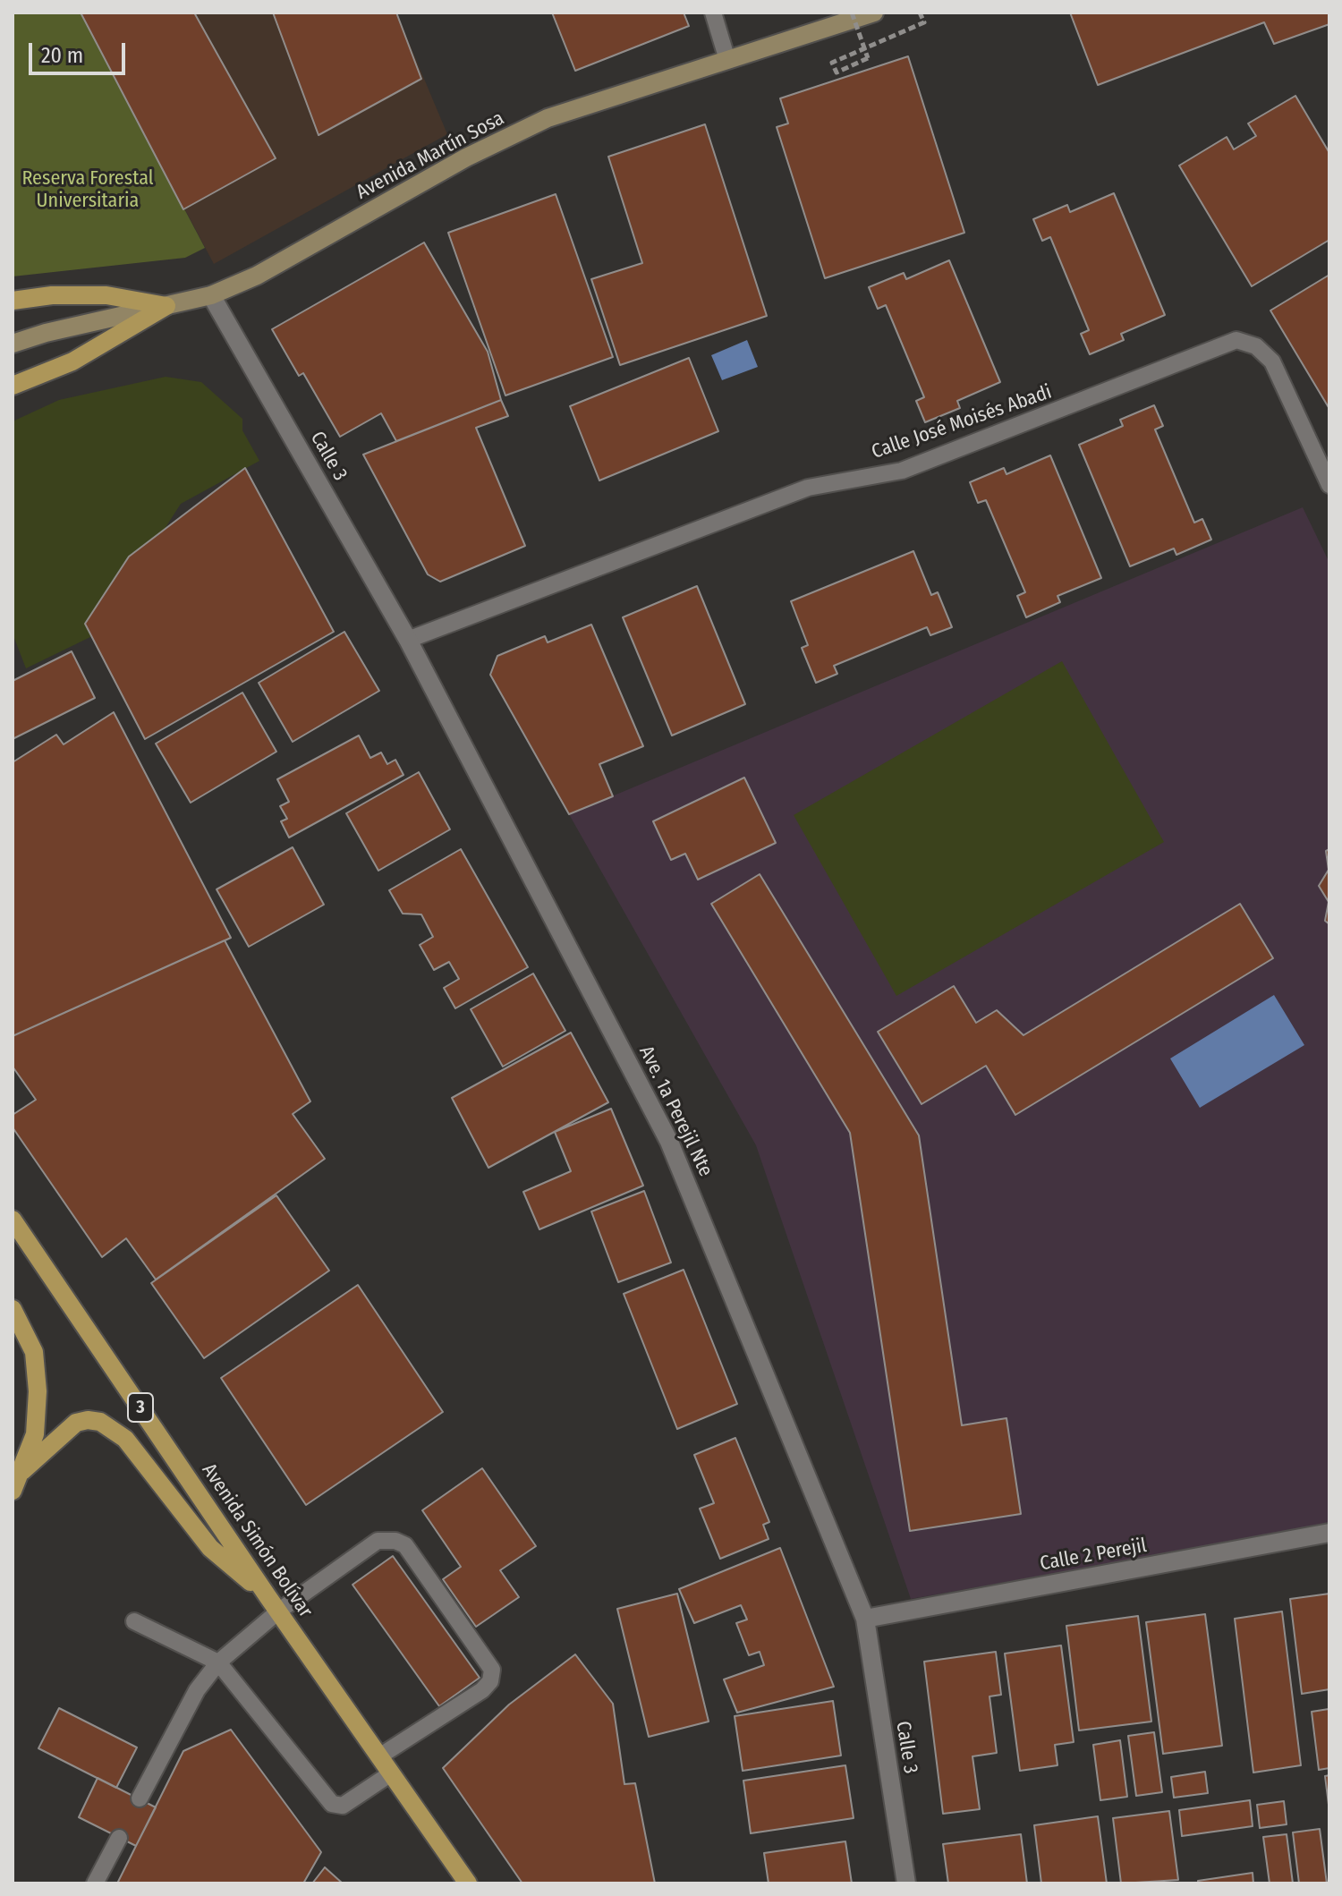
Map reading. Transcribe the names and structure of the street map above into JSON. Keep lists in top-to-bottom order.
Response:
{
  "streets": {
    "main road": ["Avenida Martín Sosa", "3", "Avenida Simón Bolívar"],
    "street": ["Calle 3", "Ave. 1a Perejil Nte", "Calle 2 Perejil"],
    "lane": ["Calle José Moisés Abadi"]
  },
  "crossings": [
    ["Avenida Martín Sosa", "Calle 3"],
    ["Calle José Moisés Abadi", "Calle 3"],
    ["Calle José Moisés Abadi", "Ave. 1a Perejil Nte"],
    ["Calle 3", "Ave. 1a Perejil Nte"],
    ["Calle 3", "Calle 2 Perejil"],
    ["Ave. 1a Perejil Nte", "Calle 2 Perejil"]
  ],
  "parks": ["Reserva Forestal Universitaria"],
  "scale_bar": "20 m"
}
